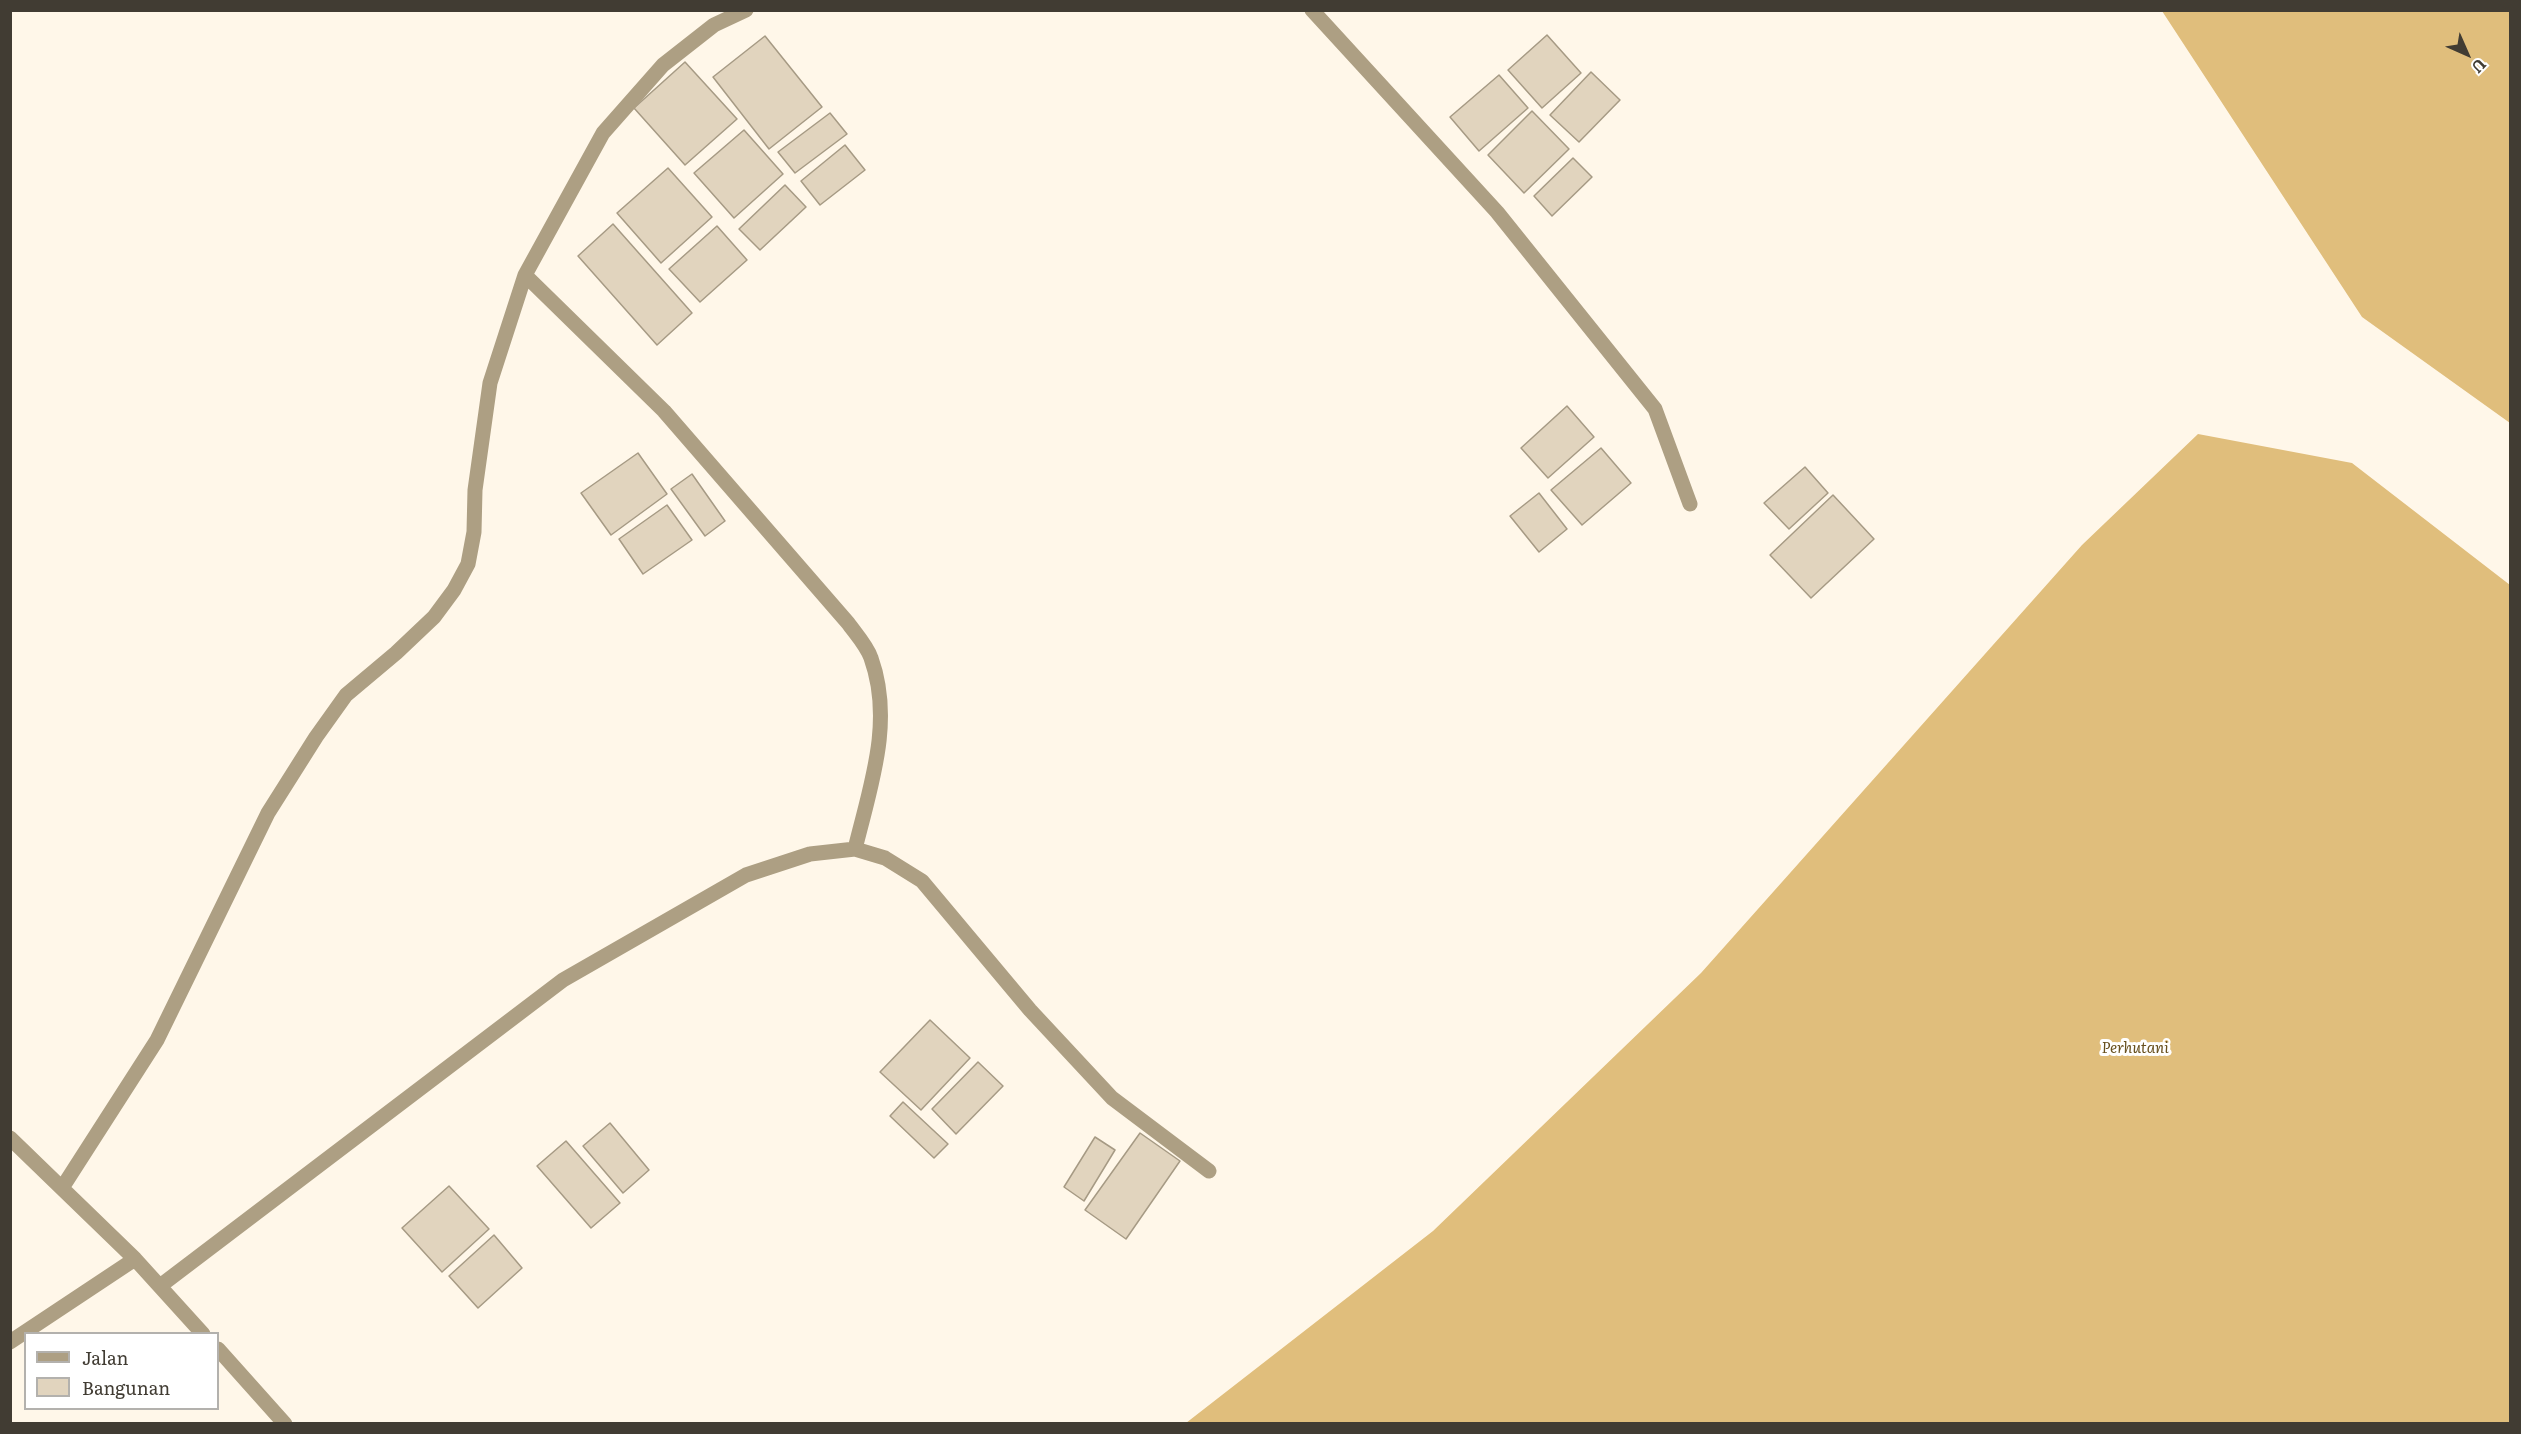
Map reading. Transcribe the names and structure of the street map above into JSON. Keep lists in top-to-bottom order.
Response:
{
  "parks": ["Perhutani"],
  "legend": ["Jalan", "Bangunan"],
  "north": "bottom right"
}
